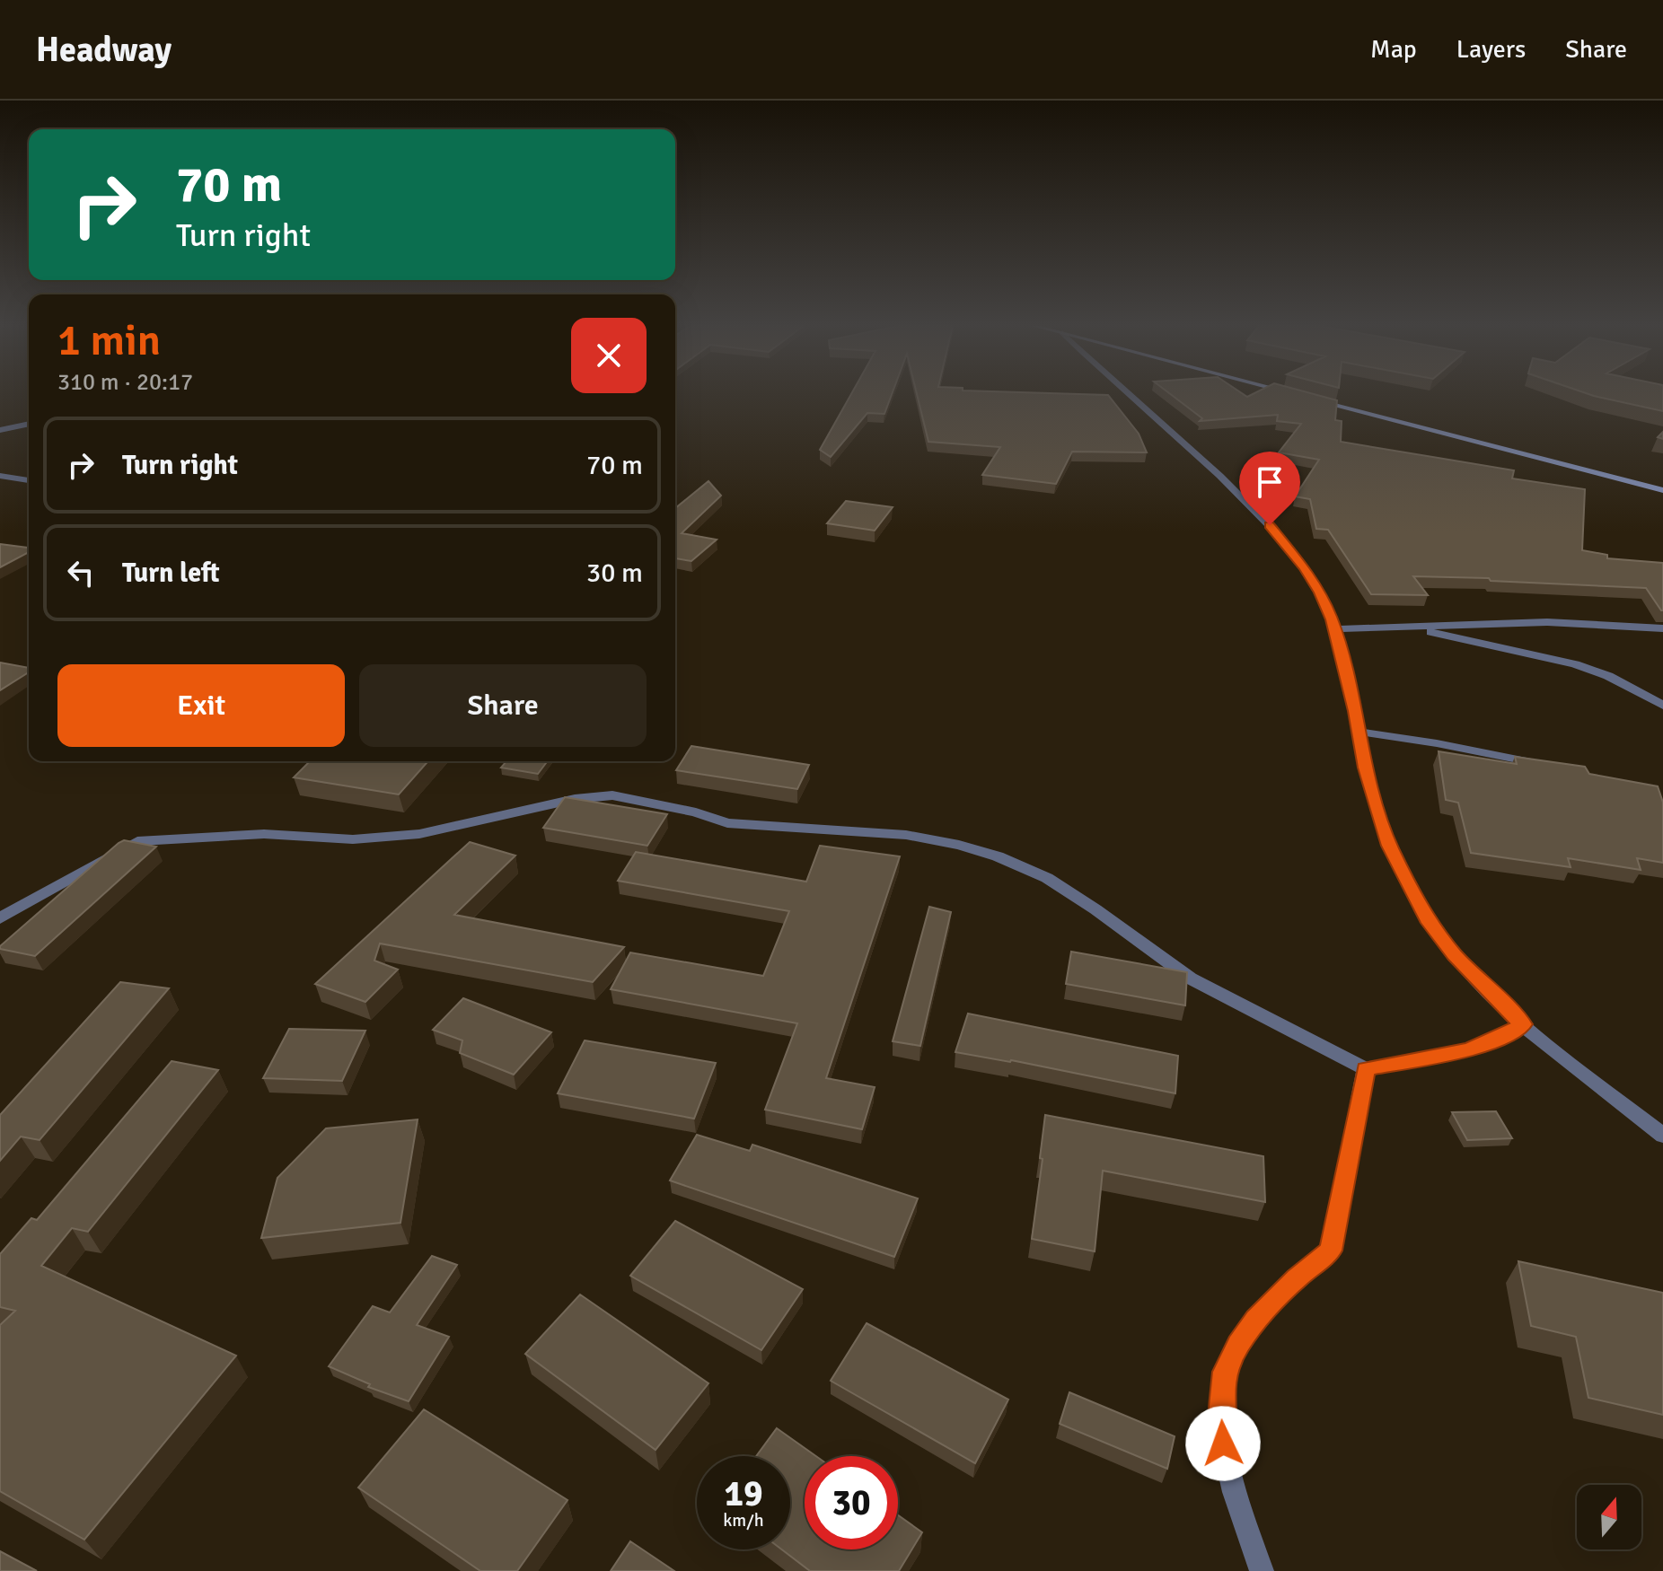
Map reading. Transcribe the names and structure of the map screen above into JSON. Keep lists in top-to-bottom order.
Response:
{
  "north": "top",
  "page": {
    "header": "Headway",
    "nav": ["Map", "Layers", "Share"],
    "turn": ["70 m", "Turn right"],
    "heading": ["1 min", "310 m · 20:17"],
    "list": [
      {
        "name": "Turn right",
        "value": "70 m"
      },
      {
        "name": "Turn left",
        "value": "30 m"
      }
    ],
    "buttons": ["Exit", "Share"],
    "speed": "19 km/h",
    "limit": "30"
  }
}
